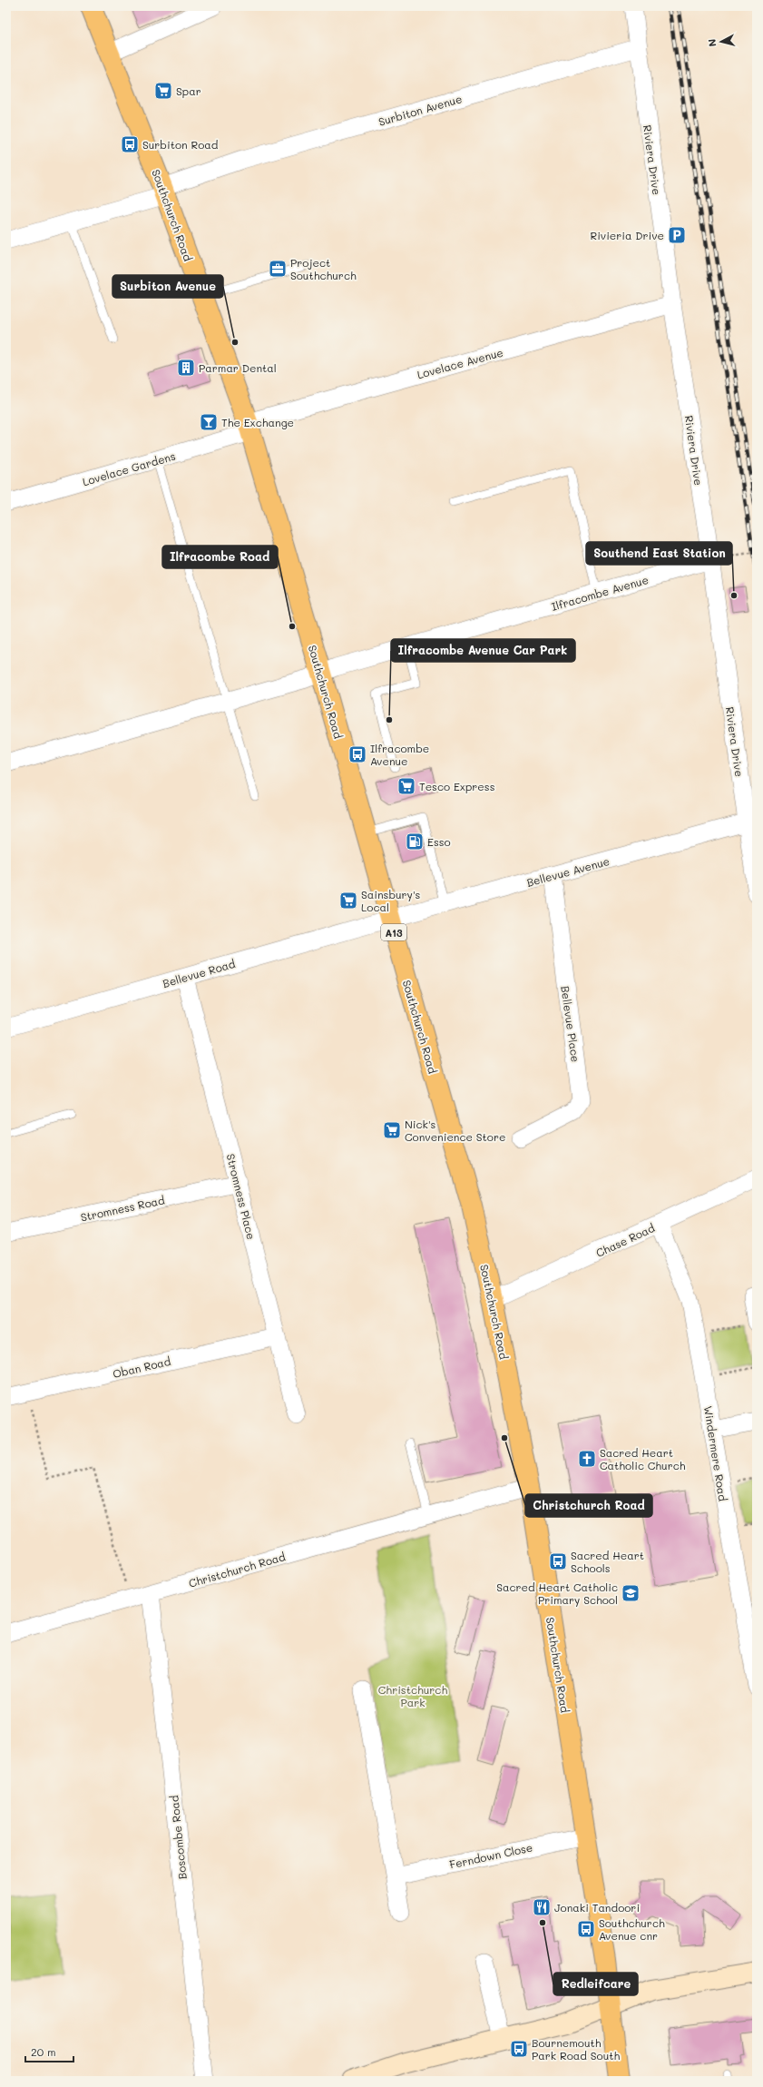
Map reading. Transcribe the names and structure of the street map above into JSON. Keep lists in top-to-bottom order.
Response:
{
  "streets": {
    "main road": ["Southchurch Road", "A13"],
    "street": [
      "Surbiton Avenue",
      "Riviera Drive",
      "Lovelace Avenue",
      "Lovelace Gardens",
      "Ilfracombe Avenue",
      "Bellevue Avenue",
      "Bellevue Road",
      "Bellevue Place",
      "Stromness Place",
      "Stromness Road",
      "Chase Road",
      "Oban Road",
      "Windermere Road",
      "Christchurch Road",
      "Boscombe Road",
      "Ferndown Close"
    ]
  },
  "crossings": [
    ["Surbiton Avenue", "Riviera Drive"],
    ["Surbiton Avenue", "Southchurch Road"],
    ["Riviera Drive", "Lovelace Avenue"],
    ["Riviera Drive", "Ilfracombe Avenue"],
    ["Riviera Drive", "Bellevue Avenue"],
    ["Southchurch Road", "Lovelace Avenue"],
    ["Southchurch Road", "Lovelace Gardens"],
    ["Southchurch Road", "Ilfracombe Avenue"],
    ["Southchurch Road", "Bellevue Avenue"],
    ["Southchurch Road", "Bellevue Road"],
    ["Southchurch Road", "Chase Road"],
    ["Southchurch Road", "Christchurch Road"],
    ["Southchurch Road", "Ferndown Close"],
    ["Lovelace Avenue", "Lovelace Gardens"],
    ["Bellevue Avenue", "Bellevue Road"],
    ["Bellevue Avenue", "Bellevue Place"],
    ["Bellevue Road", "Stromness Place"],
    ["Stromness Place", "Stromness Road"],
    ["Stromness Place", "Oban Road"],
    ["Chase Road", "Windermere Road"],
    ["Christchurch Road", "Boscombe Road"]
  ],
  "parks": ["Christchurch Park"],
  "places": {
    "supermarket": [
      "Spar",
      "Tesco Express",
      "Sainsbury's Local",
      "Nick's Convenience Store"
    ],
    "bus stop": [
      "Surbiton Road",
      "Ilfracombe Avenue",
      "Sacred Heart Schools",
      "Southchurch Avenue cnr",
      "Bournemouth Park Road South"
    ],
    "parking": ["Rivieria Drive"],
    "office": ["Project Southchurch"],
    "other": [
      "Surbiton Avenue",
      "Southend East Station",
      "Ilfracombe Road",
      "Ilfracombe Avenue Car Park",
      "Christchurch Road",
      "Redleifcare"
    ],
    "building": ["Parmar Dental"],
    "bar": ["The Exchange"],
    "fuel station": ["Esso"],
    "church": ["Sacred Heart Catholic Church"],
    "school or university": ["Sacred Heart Catholic Primary School"],
    "restaurant": ["Jonaki Tandoori"]
  },
  "scale_bar": "20 m",
  "north": "left"
}
